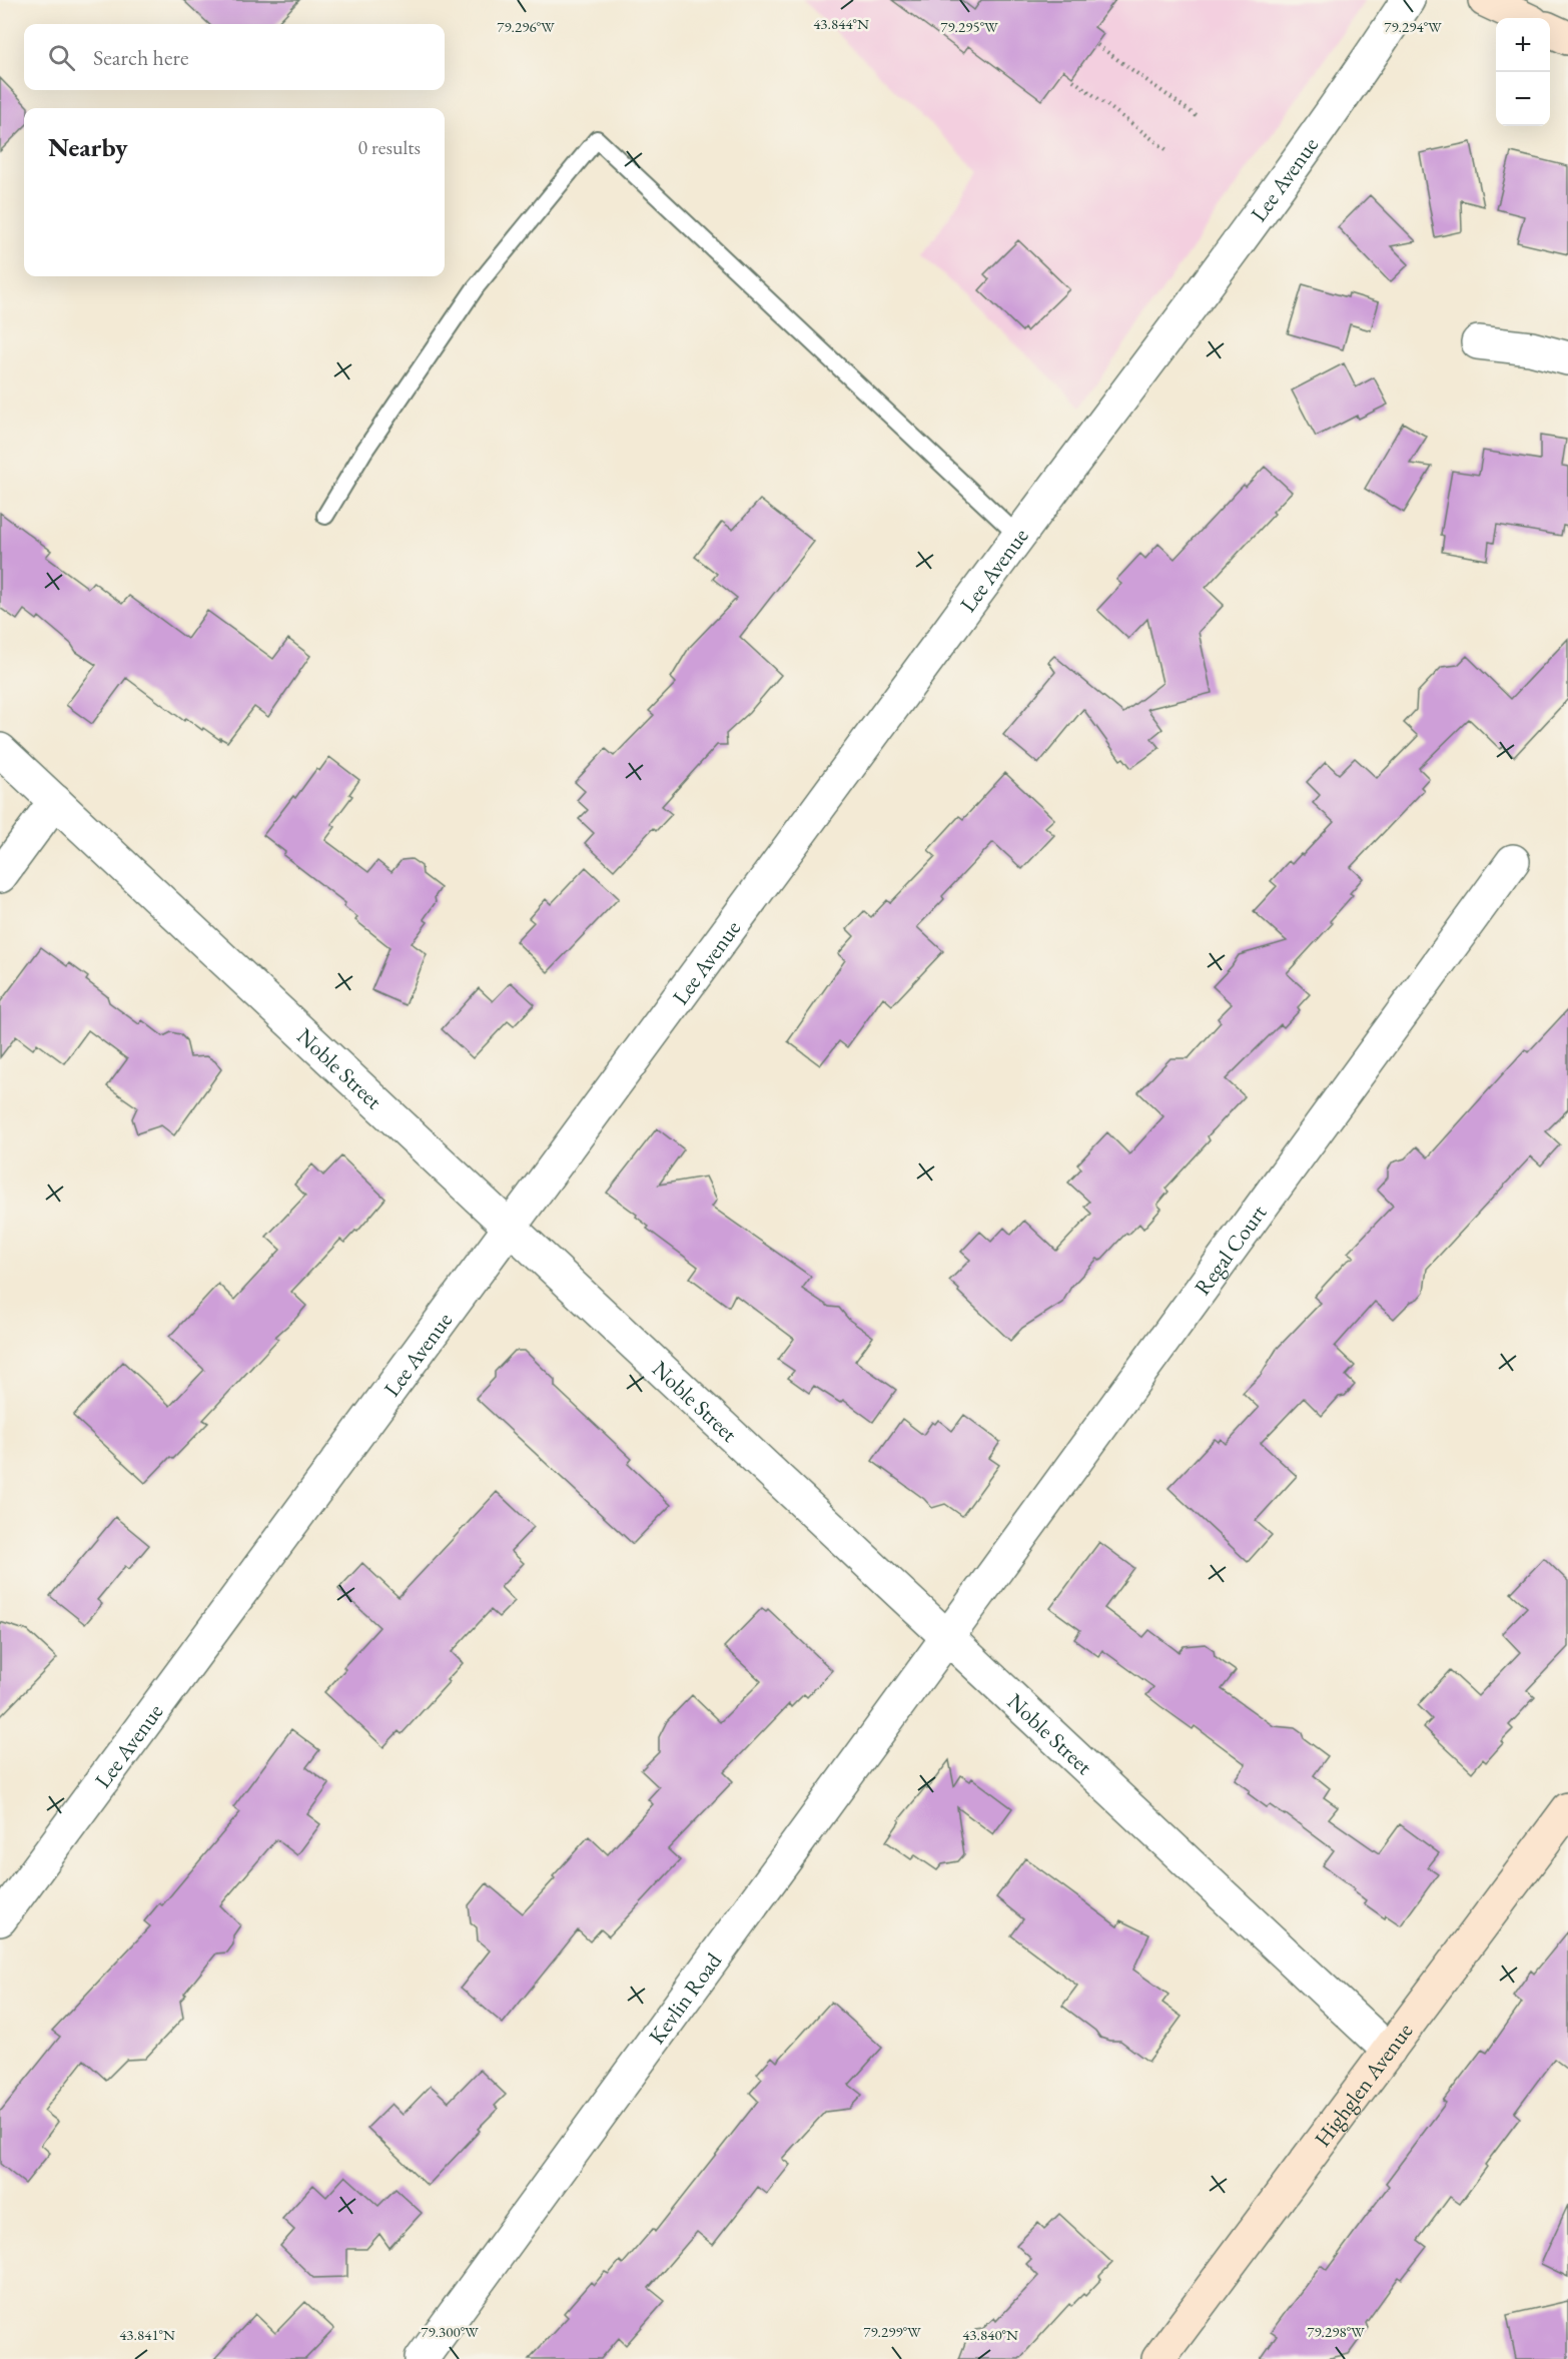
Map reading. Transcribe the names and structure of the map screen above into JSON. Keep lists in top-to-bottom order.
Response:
{
  "streets": {
    "street": [
      "Lee Avenue",
      "Noble Street",
      "Regal Court",
      "Kevlin Road",
      "Highglen Avenue"
    ]
  },
  "crossings": [
    ["Lee Avenue", "Noble Street"],
    ["Noble Street", "Regal Court"],
    ["Noble Street", "Kevlin Road"],
    ["Noble Street", "Highglen Avenue"],
    ["Regal Court", "Kevlin Road"]
  ],
  "page": {
    "map_buttons": ["+", "−"],
    "search": "Search here",
    "heading": ["Nearby", "0 results"]
  },
  "coordinates": [
    "43.844°N",
    "79.296°W",
    "79.295°W",
    "79.294°W",
    "79.300°W",
    "79.299°W",
    "79.298°W",
    "43.841°N",
    "43.840°N"
  ]
}
